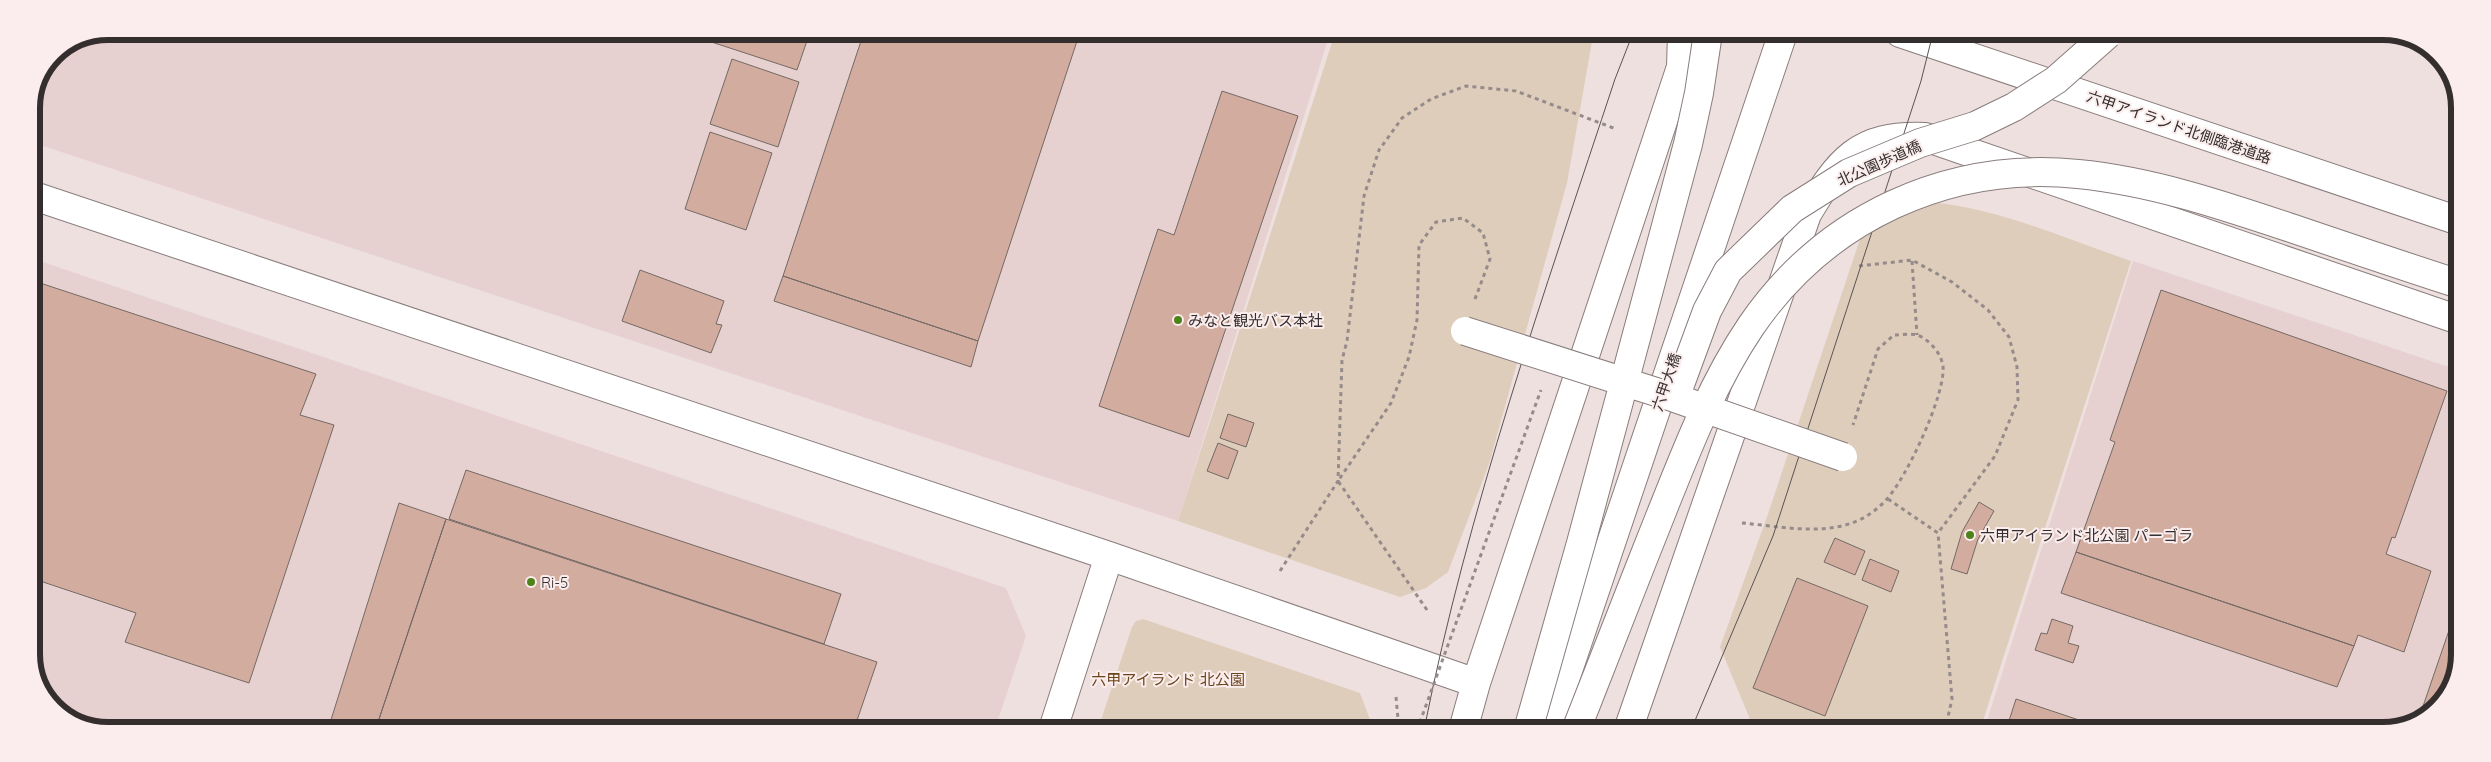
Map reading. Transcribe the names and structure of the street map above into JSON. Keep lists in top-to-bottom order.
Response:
{
  "streets": {
    "street": ["六甲アイランド北側臨港道路", "北公園歩道橋", "六甲大橋"]
  },
  "parks": ["六甲アイランド 北公園"],
  "places": ["みなと観光バス本社", "六甲アイランド北公園 パーゴラ", "Ri-5"]
}
